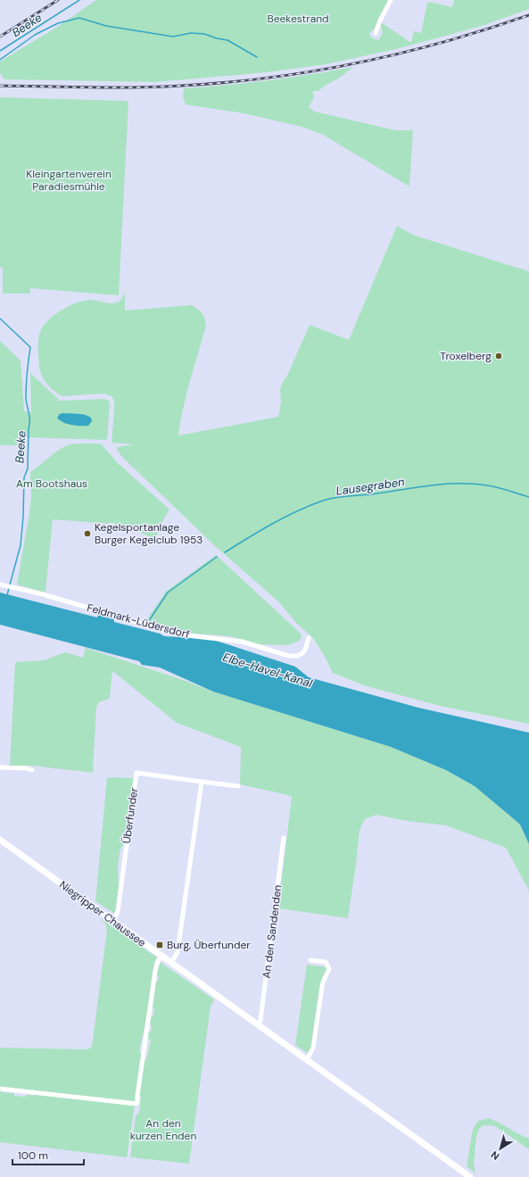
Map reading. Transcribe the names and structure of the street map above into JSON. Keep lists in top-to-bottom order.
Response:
{
  "streets": {
    "main road": ["Niegripper Chaussee"],
    "street": ["Feldmark-Lüdersdorf", "Überfunder", "An den Sandenden"]
  },
  "crossings": [
    ["Überfunder", "Niegripper Chaussee"],
    ["Niegripper Chaussee", "An den Sandenden"]
  ],
  "water": ["Beeke", "Lausegraben", "Elbe-Havel-Kanal"],
  "parks": [
    "Beekestrand",
    "Kleingartenverein Paradiesmühle",
    "Am Bootshaus",
    "An den kurzen Enden"
  ],
  "places": {
    "other": ["Troxelberg", "Kegelsportanlage Burger Kegelclub 1953"],
    "transit": ["Burg, Überfunder"]
  },
  "scale_bar": "100 m",
  "north": "bottom left"
}
